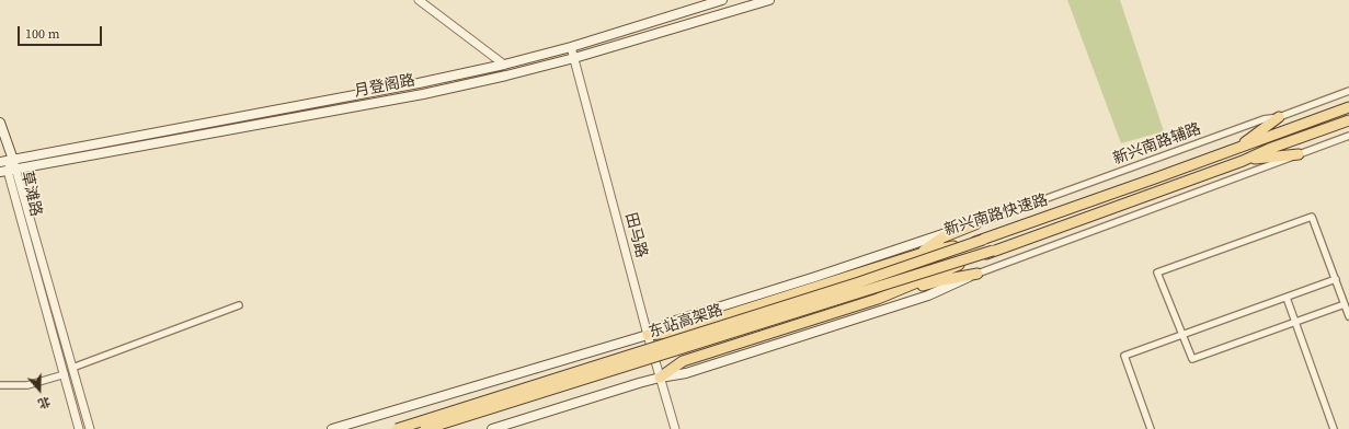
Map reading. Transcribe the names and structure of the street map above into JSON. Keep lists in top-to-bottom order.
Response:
{
  "streets": {
    "main road": ["月登阁路", "新兴南路快速路", "东站高架路"],
    "street": ["新兴南路辅路", "草滩路", "田马路"]
  },
  "crossings": [
    ["月登阁路", "草滩路"],
    ["月登阁路", "田马路"],
    ["新兴南路快速路", "田马路"],
    ["新兴南路快速路", "东站高架路"]
  ],
  "scale_bar": "100 m",
  "north": "bottom"
}
